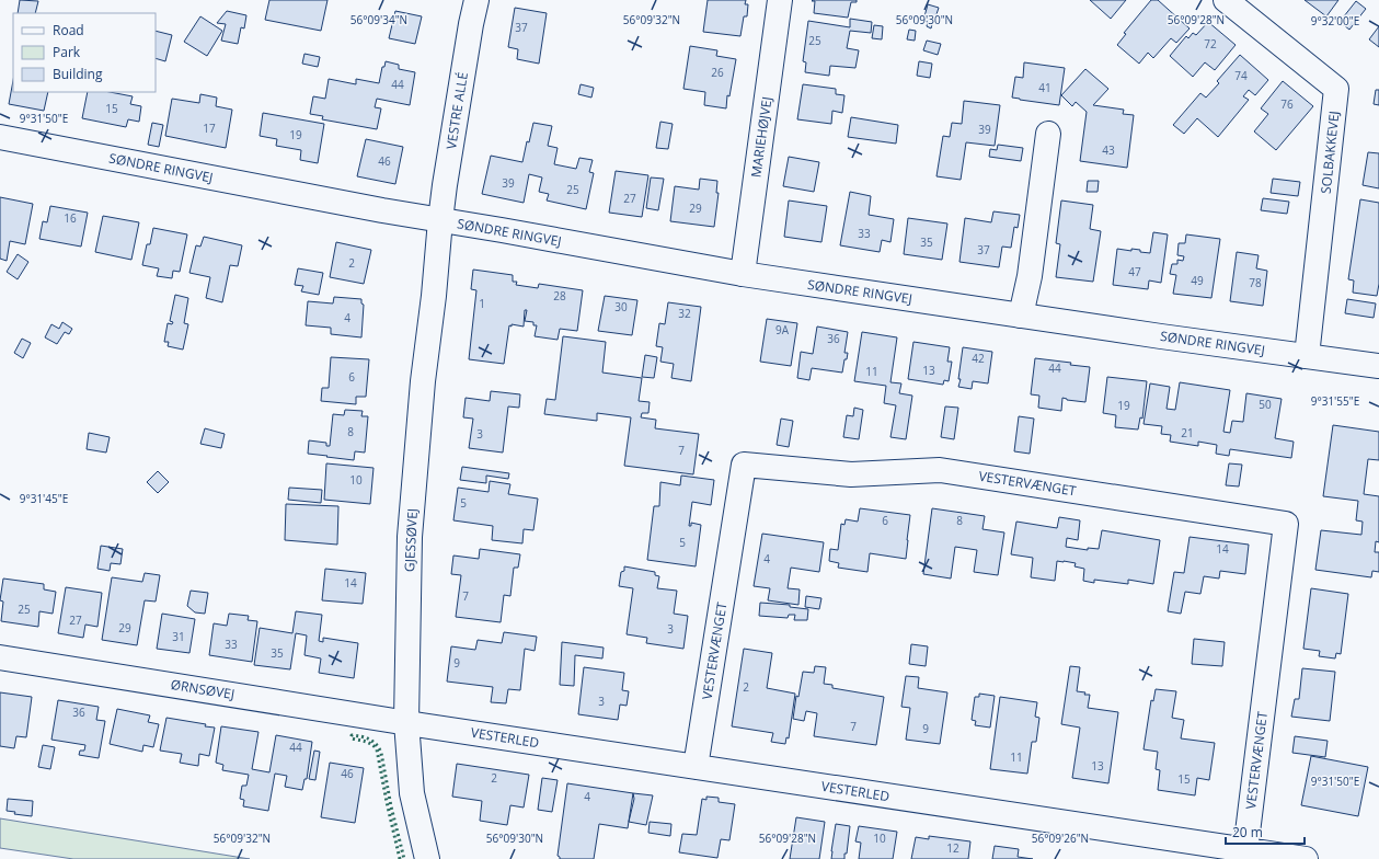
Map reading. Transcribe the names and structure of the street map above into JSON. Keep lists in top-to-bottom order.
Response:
{
  "streets": {
    "street": [
      "VESTRE ALLÉ",
      "MARIEHØJVEJ",
      "SOLBAKKEVEJ",
      "SØNDRE RINGVEJ",
      "VESTERVÆNGET",
      "GJESSØVEJ",
      "ØRNSØVEJ",
      "VESTERLED"
    ]
  },
  "crossings": [
    ["VESTRE ALLÉ", "SØNDRE RINGVEJ"],
    ["VESTRE ALLÉ", "GJESSØVEJ"],
    ["MARIEHØJVEJ", "SØNDRE RINGVEJ"],
    ["SOLBAKKEVEJ", "SØNDRE RINGVEJ"],
    ["SØNDRE RINGVEJ", "GJESSØVEJ"],
    ["VESTERVÆNGET", "VESTERLED"],
    ["GJESSØVEJ", "ØRNSØVEJ"],
    ["GJESSØVEJ", "VESTERLED"],
    ["ØRNSØVEJ", "VESTERLED"]
  ],
  "house_numbers": [
    "37",
    "25",
    "72",
    "26",
    "74",
    "44",
    "41",
    "76",
    "15",
    "17",
    "39",
    "19",
    "43",
    "46",
    "39",
    "25",
    "27",
    "29",
    "16",
    "33",
    "35",
    "37",
    "2",
    "47",
    "49",
    "78",
    "28",
    "1",
    "30",
    "32",
    "4",
    "9A",
    "36",
    "42",
    "44",
    "13",
    "11",
    "6",
    "50",
    "19",
    "8",
    "21",
    "3",
    "7",
    "10",
    "5",
    "6",
    "8",
    "5",
    "14",
    "4",
    "14",
    "7",
    "25",
    "27",
    "29",
    "3",
    "31",
    "33",
    "35",
    "9",
    "2",
    "3",
    "36",
    "7",
    "9",
    "44",
    "11",
    "13",
    "46",
    "2",
    "15",
    "4",
    "10",
    "12"
  ],
  "legend": ["Road", "Park", "Building"],
  "scale_bar": "20 m",
  "coordinates": [
    "56°09'34\"N",
    "56°09'32\"N",
    "56°09'30\"N",
    "56°09'28\"N",
    "9°32'00\"E",
    "9°31'50\"E",
    "9°31'55\"E",
    "9°31'45\"E",
    "56°09'26\"N"
  ]
}
